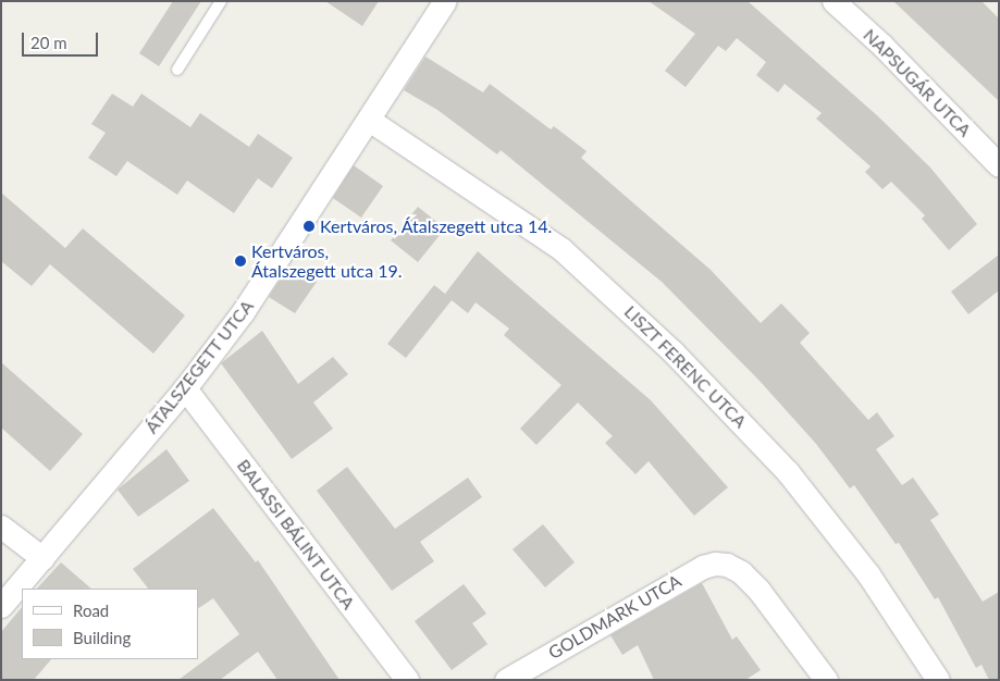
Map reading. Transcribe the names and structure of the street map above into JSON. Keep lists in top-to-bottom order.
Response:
{
  "streets": {
    "street": [
      "NAPSUGÁR UTCA",
      "ÁTALSZEGETT UTCA",
      "LISZT FERENC UTCA",
      "BALASSI BÁLINT UTCA",
      "GOLDMARK UTCA"
    ]
  },
  "crossings": [
    ["ÁTALSZEGETT UTCA", "LISZT FERENC UTCA"],
    ["ÁTALSZEGETT UTCA", "BALASSI BÁLINT UTCA"]
  ],
  "places": ["Kertváros, Átalszegett utca 14.", "Kertváros, Átalszegett utca 19."],
  "legend": ["Road", "Building"],
  "scale_bar": "20 m"
}
